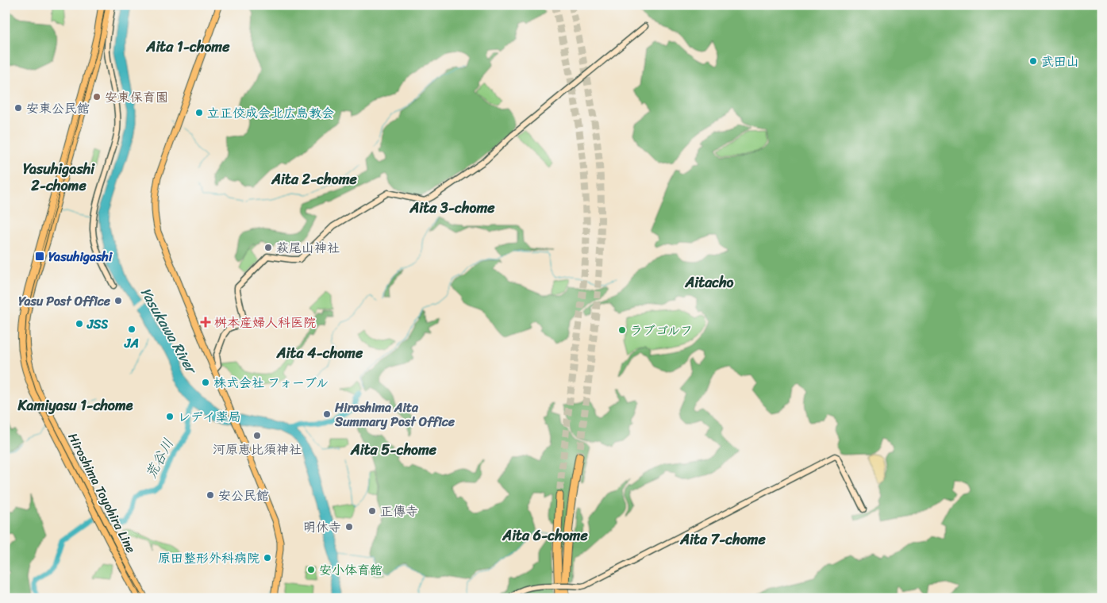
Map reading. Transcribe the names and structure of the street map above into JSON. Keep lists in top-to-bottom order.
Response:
{
  "streets": {
    "main road": ["Hiroshima Toyohira Line"]
  },
  "districts": [
    "Aita 1-chome",
    "Yasuhigashi 2-chome",
    "Aita 2-chome",
    "Aita 3-chome",
    "Aitacho",
    "Aita 4-chome",
    "Kamiyasu 1-chome",
    "Aita 5-chome",
    "Aita 6-chome",
    "Aita 7-chome"
  ],
  "water": ["Yasukawa River", "荒谷川"],
  "places": {
    "other": [
      "武田山",
      "安東保育園",
      "安東公民館",
      "立正佼成会北広島教会",
      "萩尾山神社",
      "Yasu Post Office",
      "JSS",
      "JA",
      "ラブゴルフ",
      "株式会社 フォーブル",
      "Hiroshima Aita Summary Post Office",
      "レデイ薬局",
      "河原恵比須神社",
      "安公民館",
      "正傳寺",
      "明休寺",
      "原田整形外科病院",
      "安小体育館"
    ],
    "transit": ["Yasuhigashi"],
    "health": ["桝本産婦人科医院"]
  }
}
